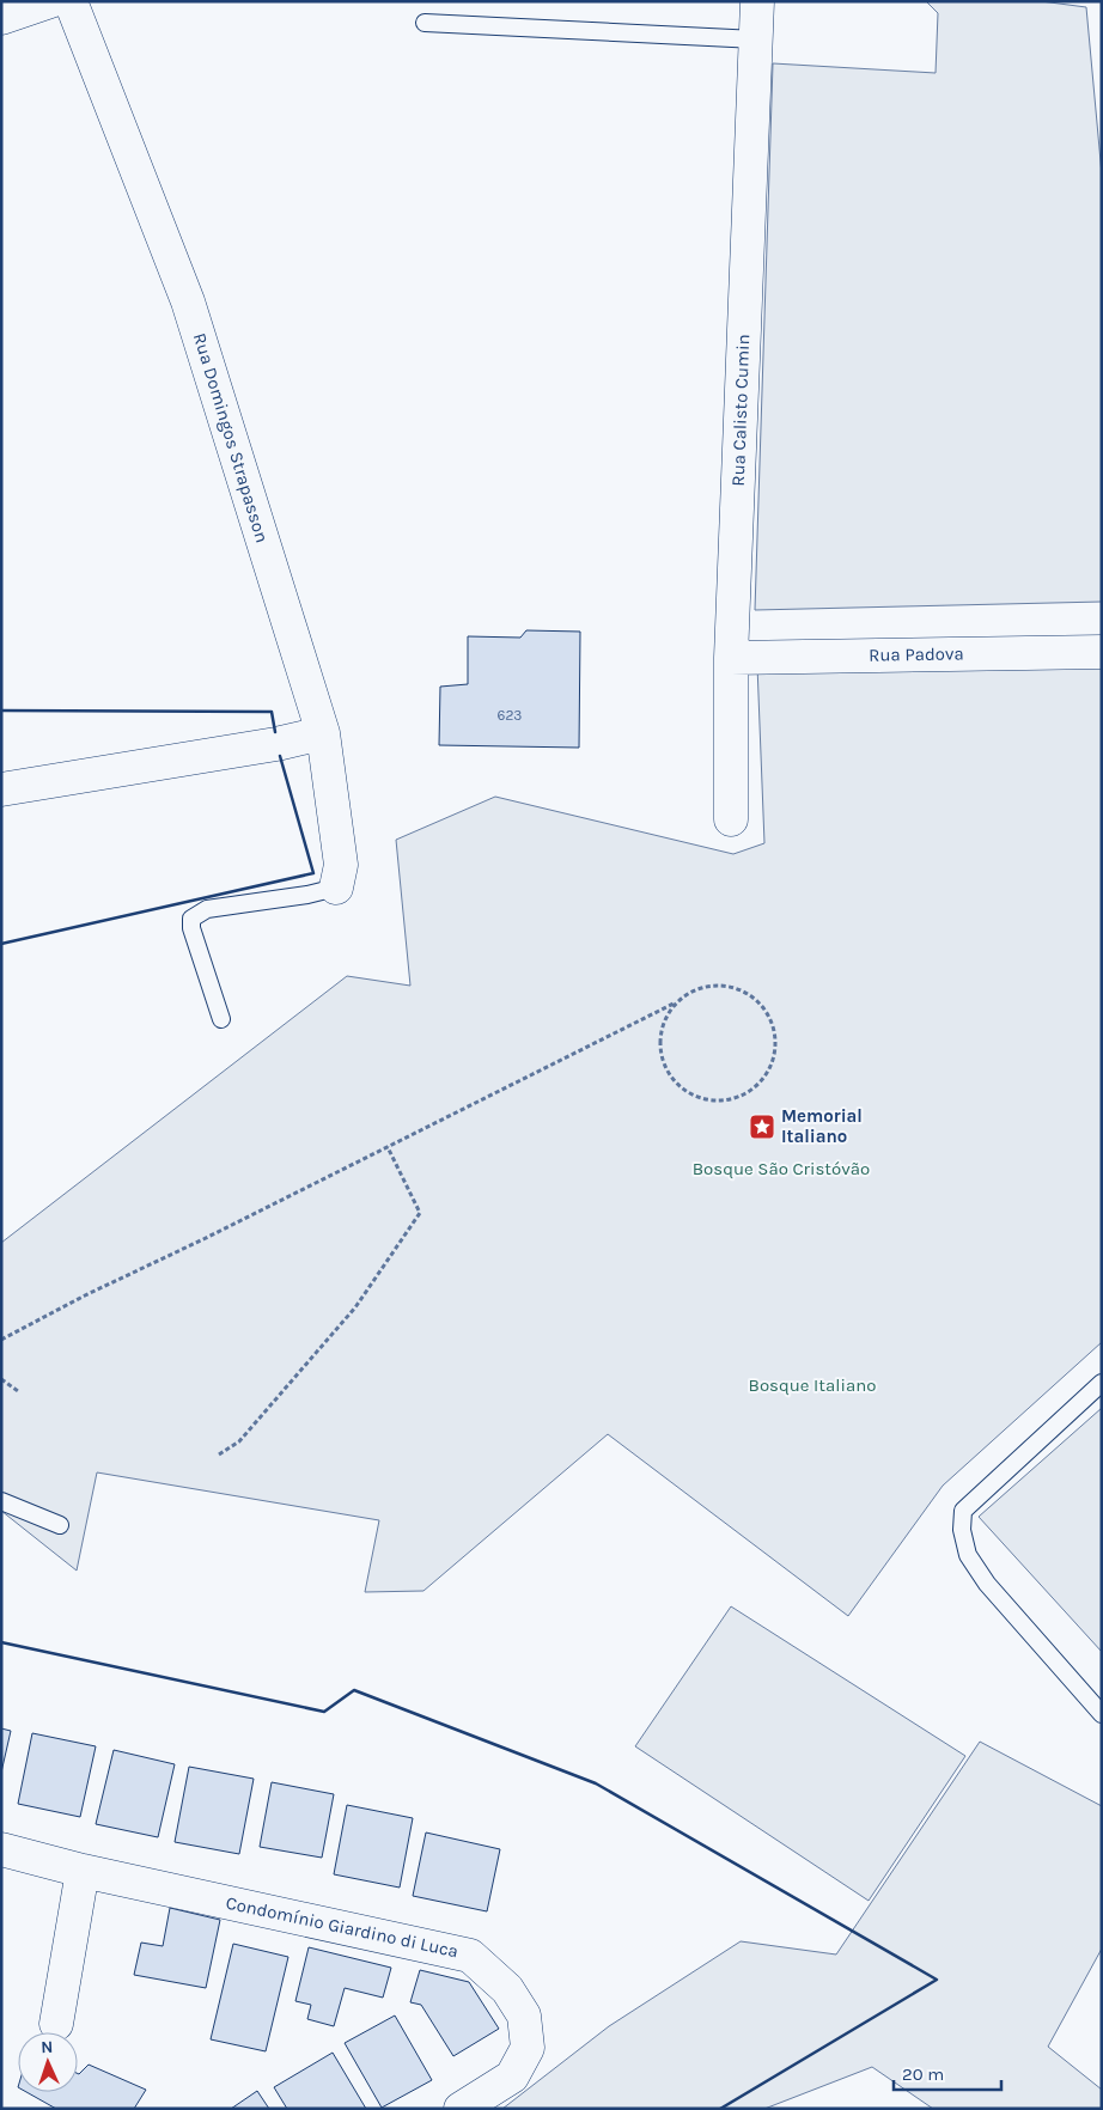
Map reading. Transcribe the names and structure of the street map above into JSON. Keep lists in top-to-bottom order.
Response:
{
  "streets": {
    "street": [
      "Rua Calisto Cumin",
      "Rua Domingos Strapasson",
      "Rua Padova",
      "Condomínio Giardino di Luca"
    ]
  },
  "crossings": [
    ["Rua Calisto Cumin", "Rua Padova"]
  ],
  "parks": ["Bosque São Cristóvão", "Bosque Italiano"],
  "places": {
    "place": ["Memorial Italiano"]
  },
  "house_numbers": ["623"],
  "scale_bar": "20 m",
  "north": "top"
}
